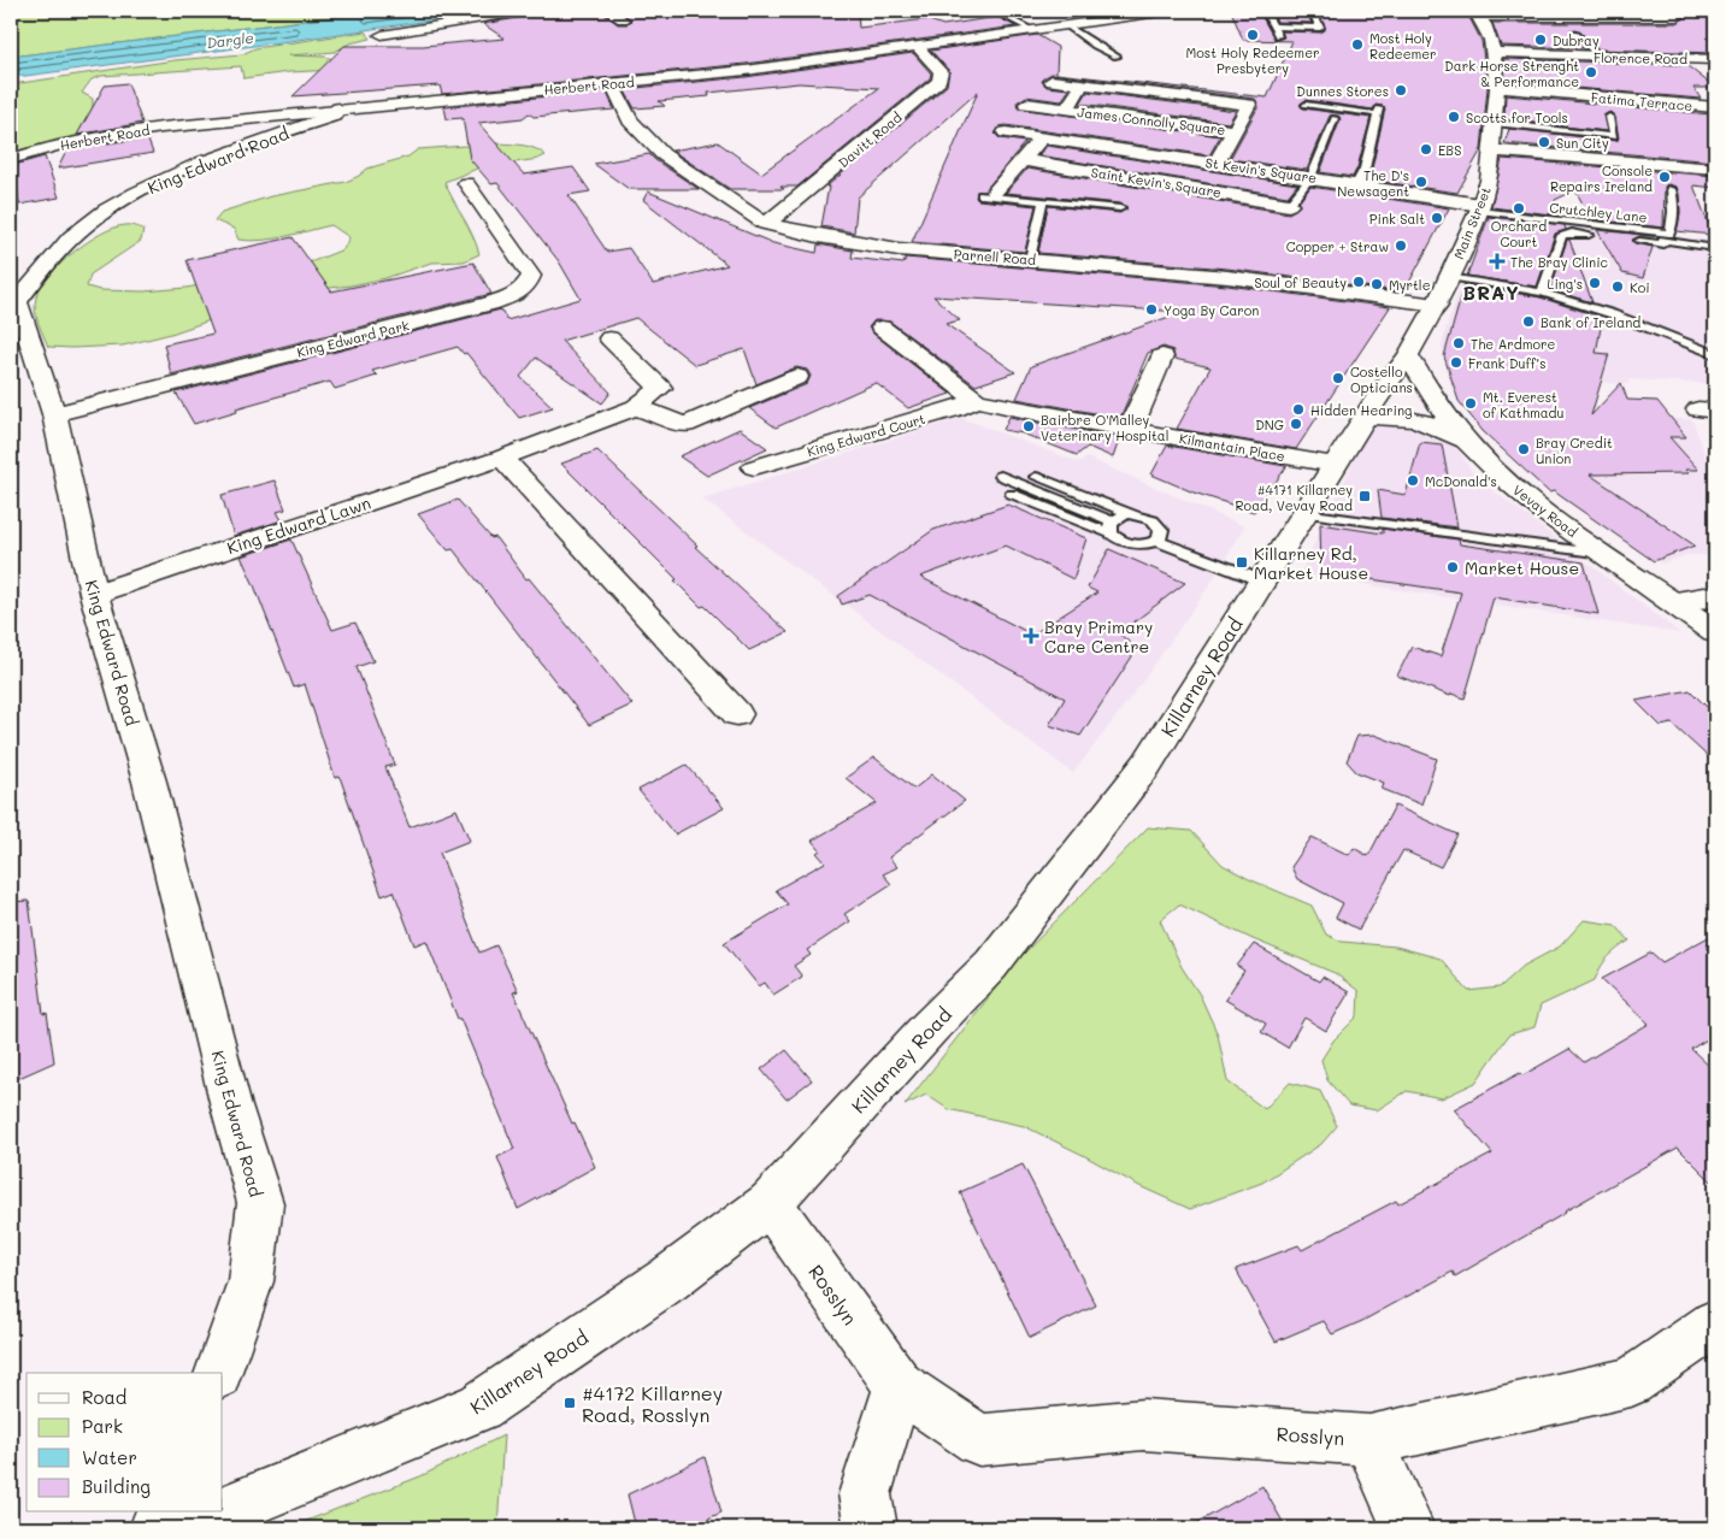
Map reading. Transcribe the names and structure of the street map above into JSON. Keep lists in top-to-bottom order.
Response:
{
  "streets": {
    "street": [
      "Florence Road",
      "Herbert Road",
      "Fatima Terrace",
      "James Connolly Square",
      "Davitt Road",
      "King Edward Road",
      "St Kevin's Square",
      "Saint Kevin's Square",
      "Main Street",
      "Parnell Road",
      "King Edward Park",
      "King Edward Court",
      "Kilmantain Place",
      "Vevay Road",
      "King Edward Lawn",
      "Killarney Road",
      "Rosslyn"
    ],
    "lane": ["Crutchley Lane"]
  },
  "crossings": [
    ["Florence Road", "Main Street"],
    ["Herbert Road", "Davitt Road"],
    ["Herbert Road", "King Edward Road"],
    ["Herbert Road", "Parnell Road"],
    ["Fatima Terrace", "Main Street"],
    ["James Connolly Square", "St Kevin's Square"],
    ["Davitt Road", "Parnell Road"],
    ["King Edward Road", "King Edward Park"],
    ["King Edward Road", "King Edward Lawn"],
    ["St Kevin's Square", "Crutchley Lane"],
    ["St Kevin's Square", "Main Street"],
    ["Crutchley Lane", "Main Street"],
    ["Main Street", "Parnell Road"],
    ["Main Street", "Vevay Road"],
    ["Main Street", "Killarney Road"],
    ["King Edward Court", "Kilmantain Place"],
    ["Kilmantain Place", "Killarney Road"],
    ["Vevay Road", "Killarney Road"],
    ["Killarney Road", "Rosslyn"]
  ],
  "districts": ["BRAY"],
  "water": ["Dargle"],
  "places": {
    "other": [
      "Most Holy Redeemer Presbytery",
      "Dubray",
      "Most Holy Redeemer",
      "Dark Horse Strenght & Performance",
      "Dunnes Stores",
      "Scotts for Tools",
      "Sun City",
      "EBS",
      "Console Repairs Ireland",
      "The D's Newsagent",
      "Orchard Court",
      "Pink Salt",
      "Copper + Straw",
      "Soul of Beauty",
      "Ling's",
      "Myrtle",
      "Koi",
      "Yoga By Caron",
      "Bank of Ireland",
      "The Ardmore",
      "Frank Duff’s",
      "Costello Opticians",
      "Mt. Everest of Kathmadu",
      "Hidden Hearing",
      "DNG",
      "Bairbre O'Malley Veterinary Hospital",
      "Bray Credit Union",
      "McDonald's",
      "Market House"
    ],
    "health": ["The Bray Clinic", "Bray Primary Care Centre"],
    "transit": ["#4171 Killarney Road, Vevay Road", "Killarney Rd, Market House", "#4172 Killarney Road, Rosslyn"]
  },
  "legend": [
    "Road",
    "Park",
    "Water",
    "Building"
  ]
}
